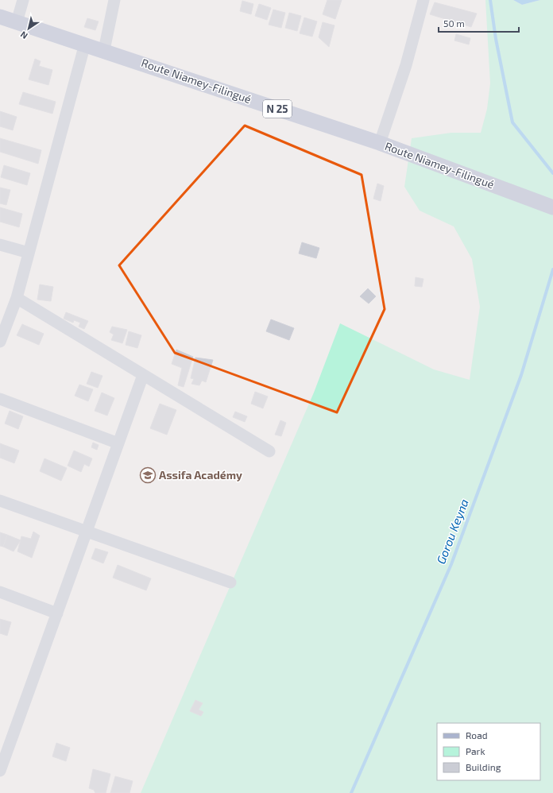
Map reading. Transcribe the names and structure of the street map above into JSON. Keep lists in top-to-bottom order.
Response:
{
  "streets": {
    "main road": ["Route Niamey-Filingué", "N 25"]
  },
  "water": ["Gorou Keyna"],
  "places": {
    "school or university": ["Assifa Académy"]
  },
  "legend": ["Road", "Park", "Building"],
  "scale_bar": "50 m",
  "north": "bottom left"
}
